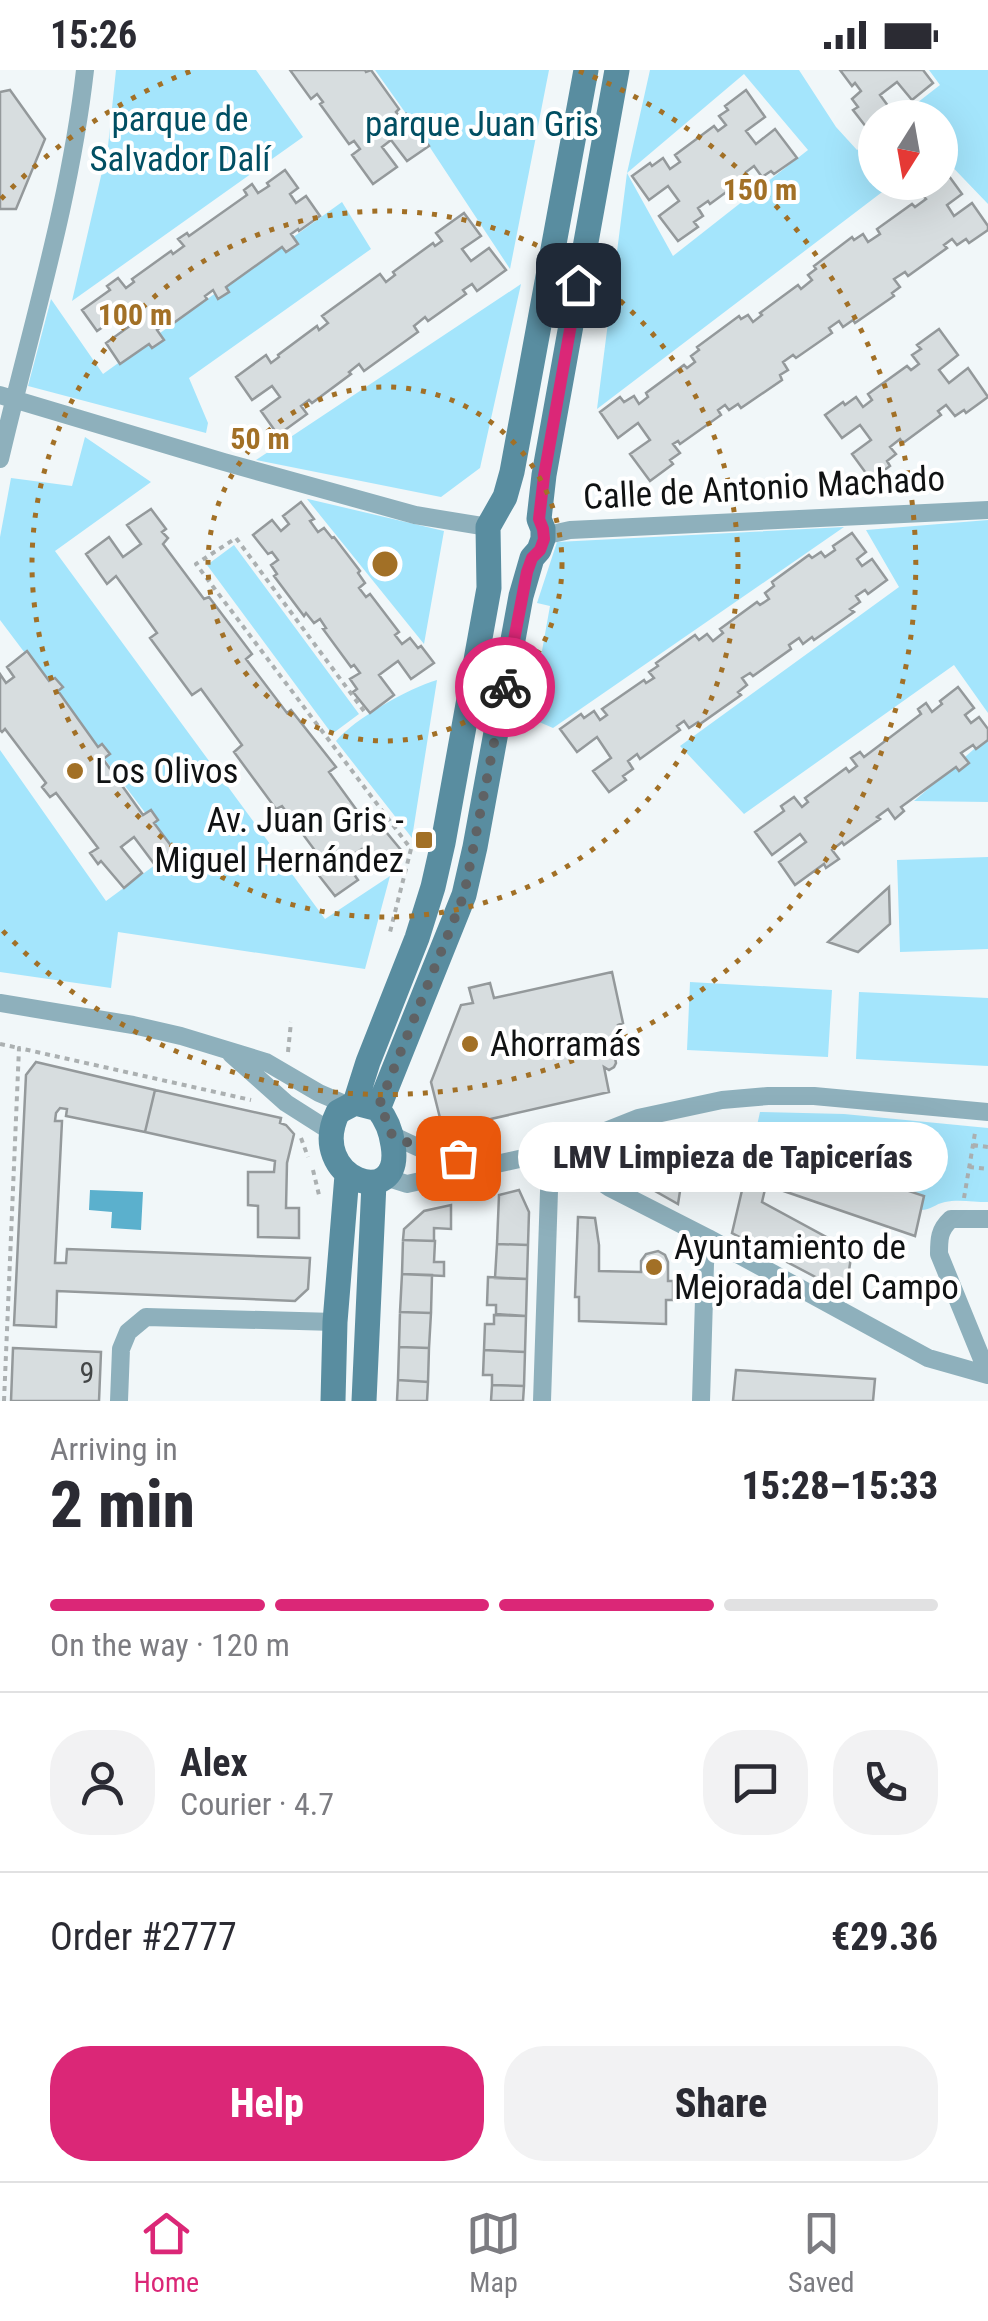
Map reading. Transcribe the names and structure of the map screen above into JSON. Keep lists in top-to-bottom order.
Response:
{
  "streets": {
    "street": ["Calle de Antonio Machado"]
  },
  "parks": ["parque de Salvador Dalí", "parque Juan Gris"],
  "places": {
    "other": [
      "Los Olivos",
      "Ahorramás",
      "LMV Limpieza de Tapicerías",
      "Ayuntamiento de Mejorada del Campo"
    ],
    "transit": ["Av. Juan Gris - Miguel Hernández"]
  },
  "house_numbers": ["9"],
  "north": "bottom",
  "page": {
    "status": "15:26",
    "bubble": "LMV Limpieza de Tapicerías",
    "heading": ["2 min", "Arriving in", "15:28–15:33"],
    "panel": [
      "Alex",
      "Courier · 4.7",
      "Order #2777",
      "€29.36"
    ],
    "bar": "On the way · 120 m",
    "buttons": ["Help", "Share"],
    "tabs": ["Home", "Map", "Saved"]
  },
  "rings": ["150 m", "100 m", "50 m"]
}
